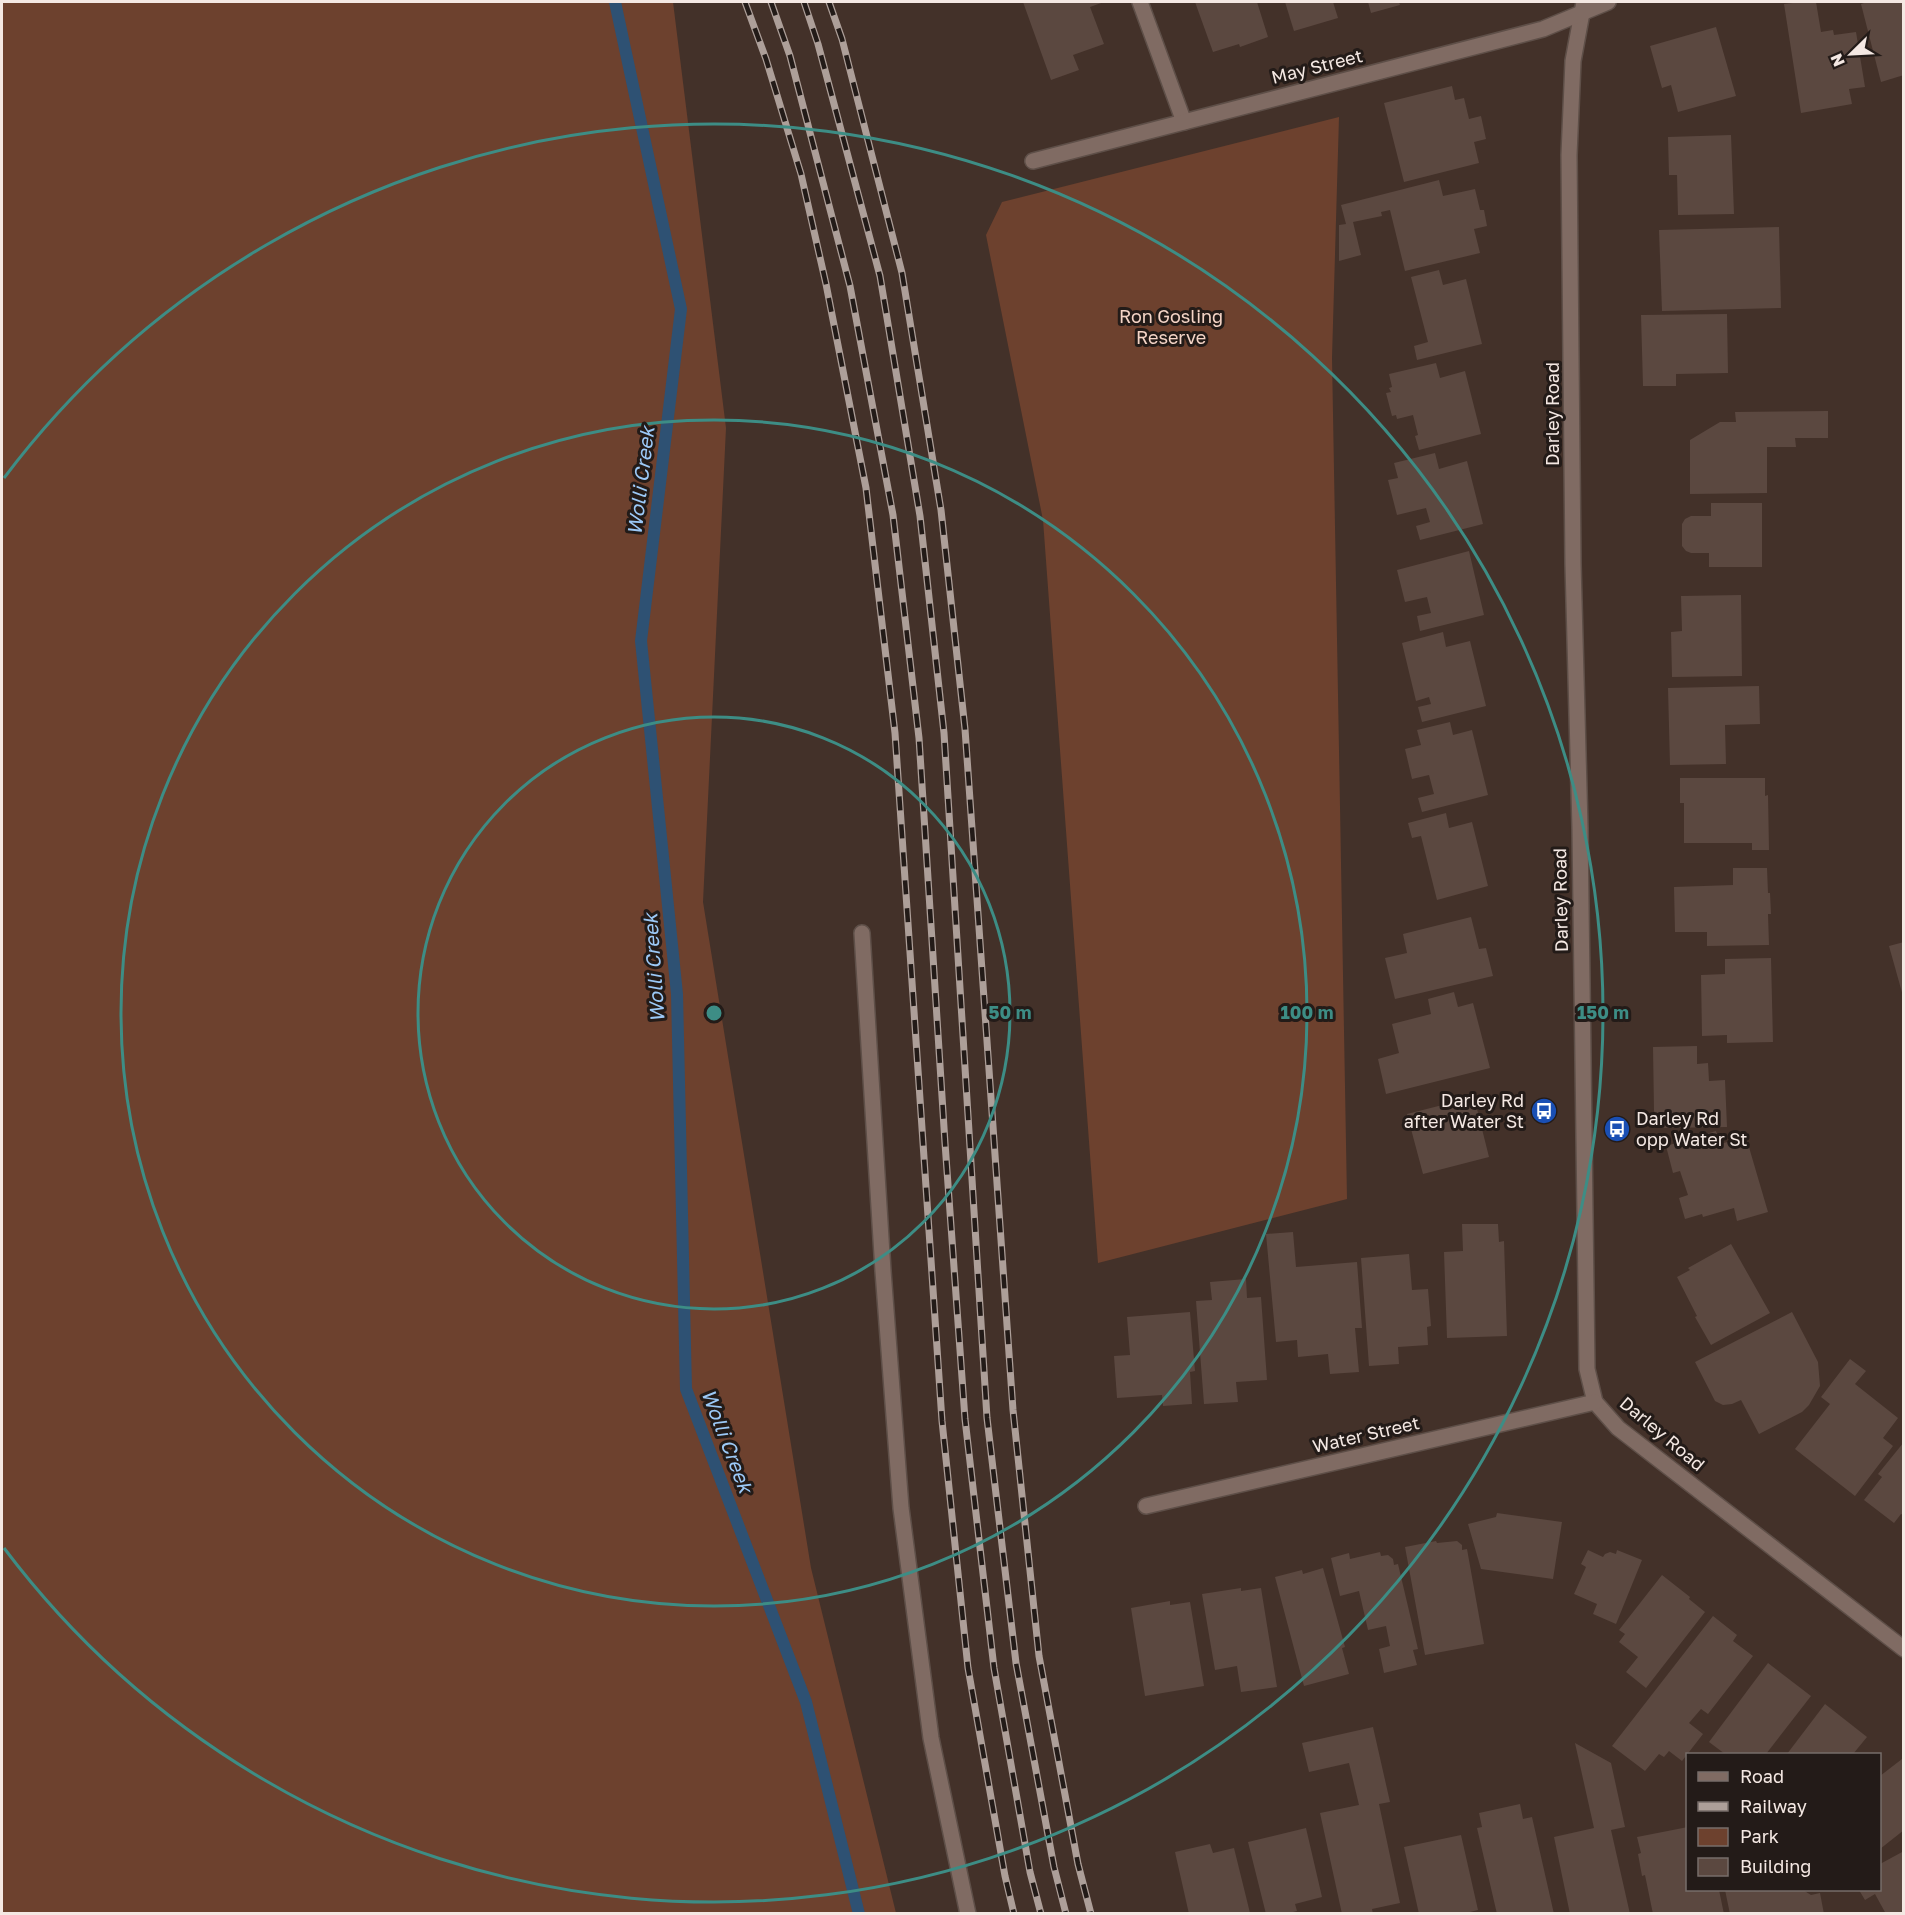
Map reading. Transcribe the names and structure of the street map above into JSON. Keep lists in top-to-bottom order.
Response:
{
  "streets": {
    "street": ["May Street", "Darley Road", "Water Street"]
  },
  "crossings": [
    ["May Street", "Darley Road"],
    ["Darley Road", "Water Street"]
  ],
  "water": ["Wolli Creek"],
  "parks": ["Ron Gosling Reserve"],
  "places": {
    "bus stop": ["Darley Rd after Water St", "Darley Rd opp Water St"]
  },
  "legend": [
    "Road",
    "Railway",
    "Park",
    "Building"
  ],
  "north": "bottom left",
  "rings": ["50 m", "100 m", "150 m"]
}
